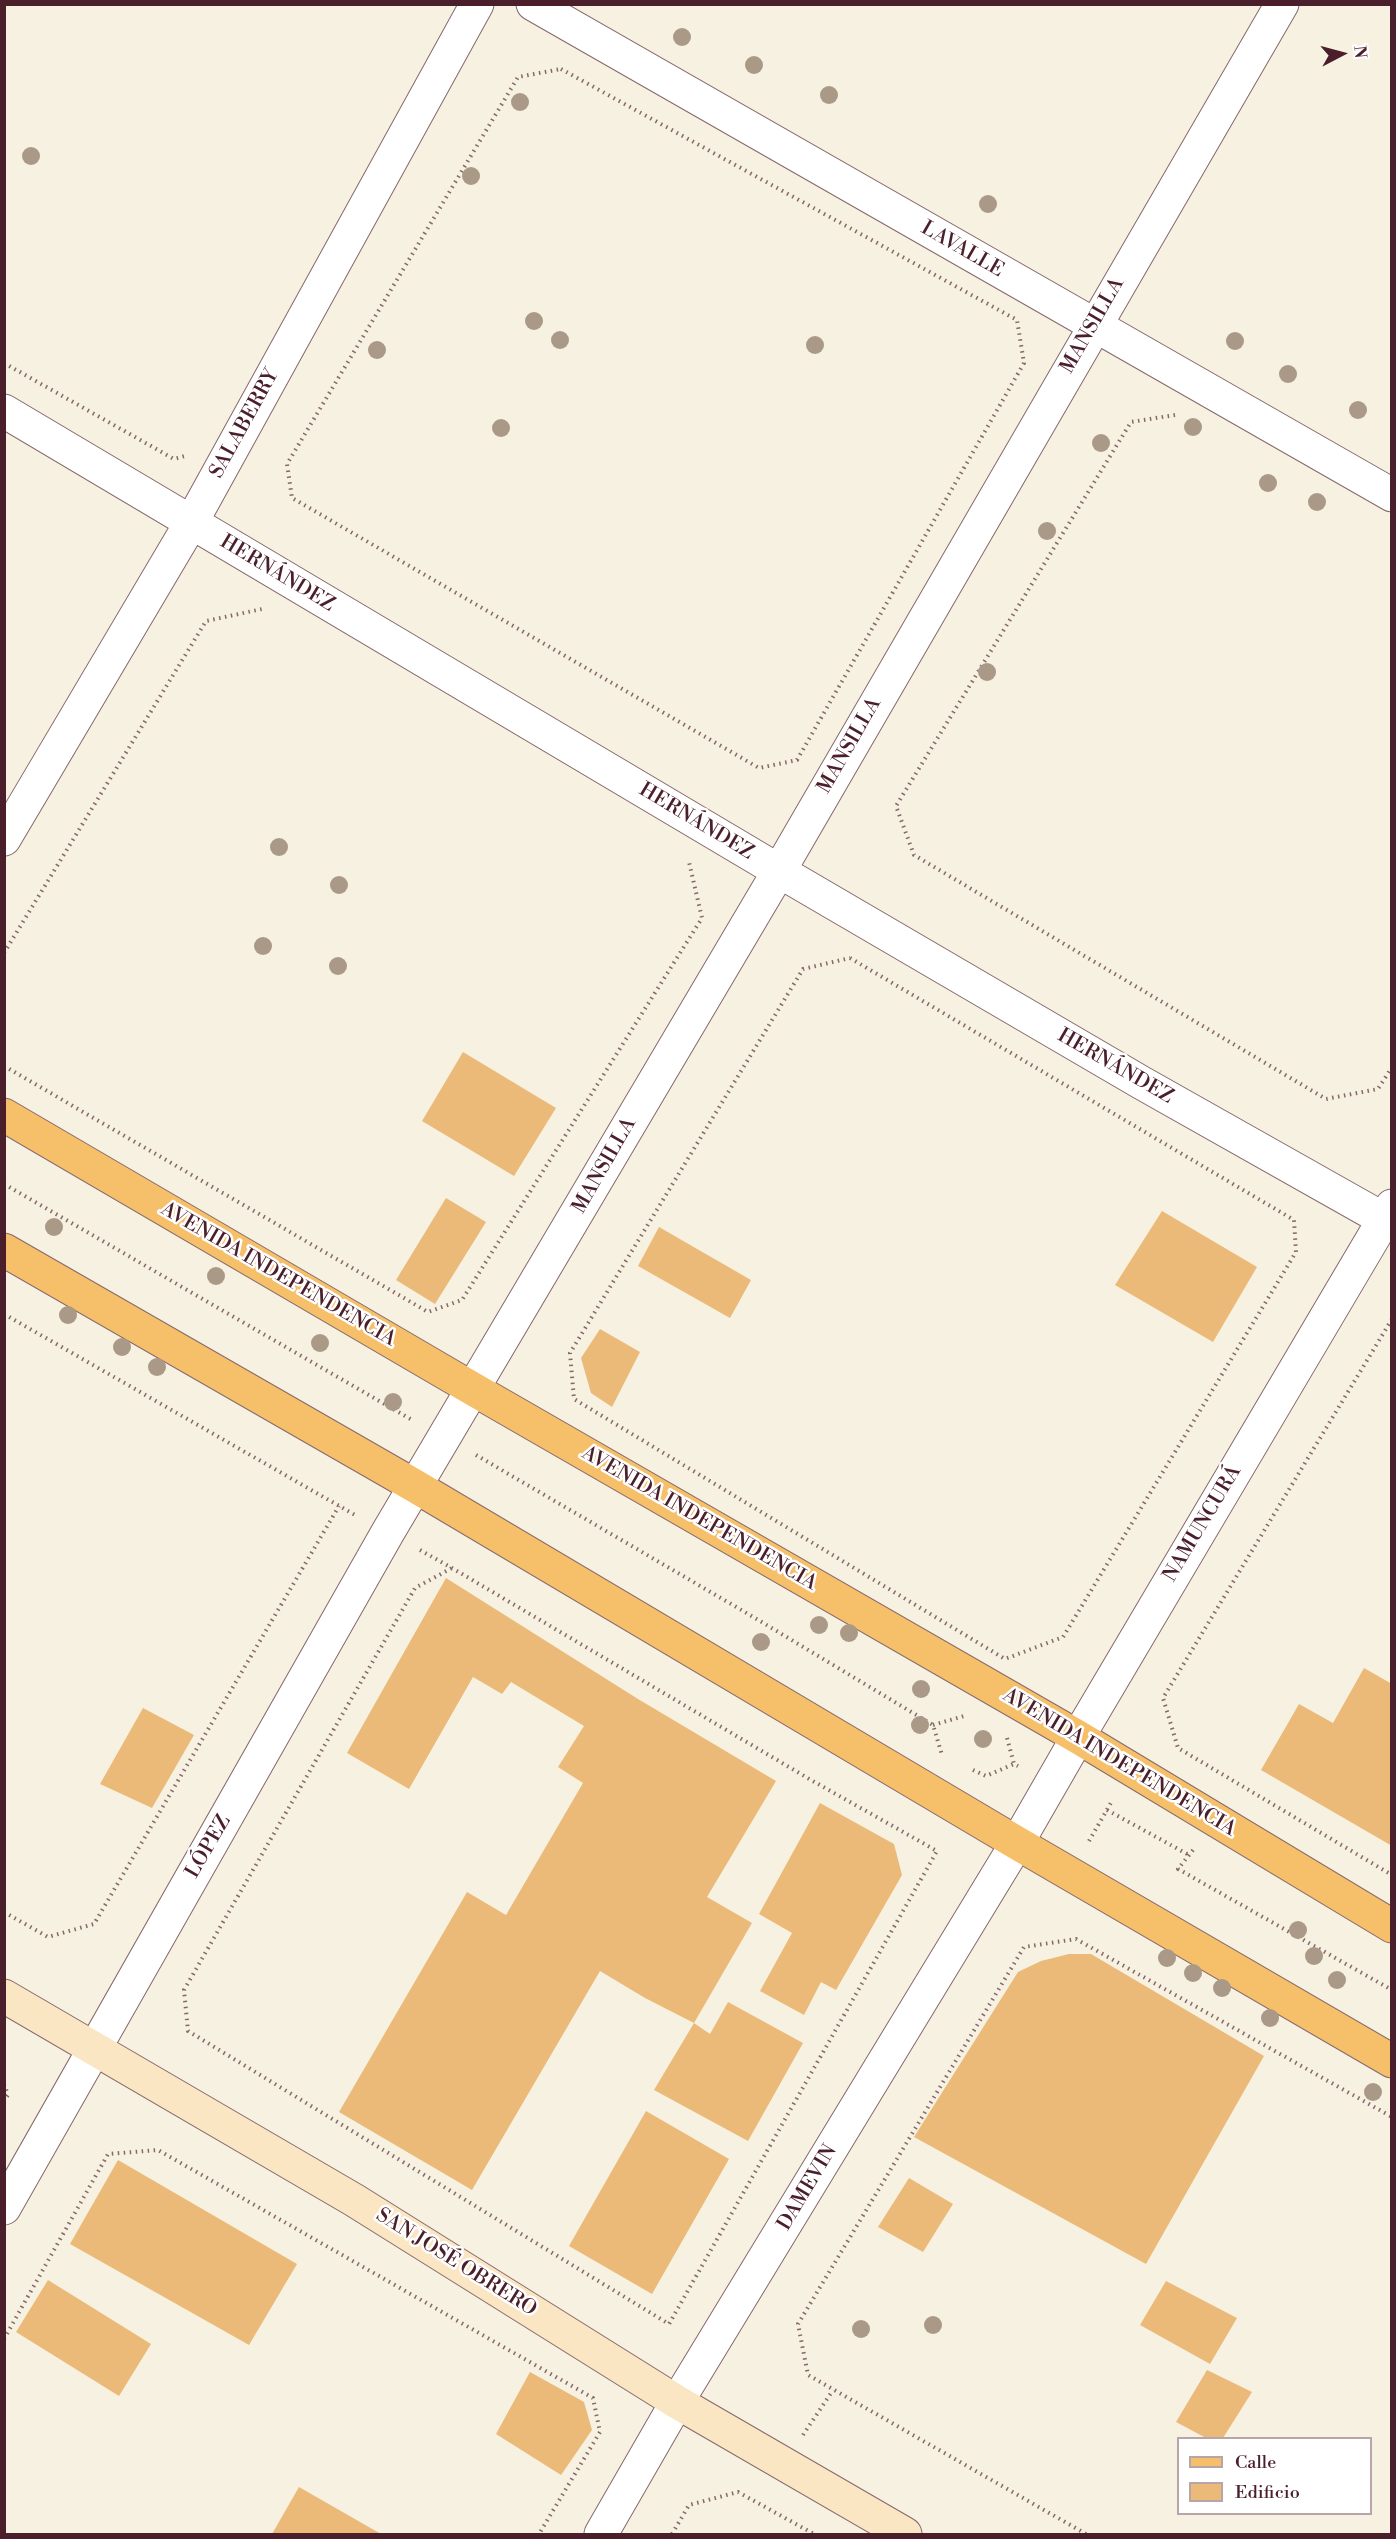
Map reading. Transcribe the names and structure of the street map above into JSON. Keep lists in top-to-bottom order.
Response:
{
  "streets": {
    "main road": ["AVENIDA INDEPENDENCIA"],
    "street": [
      "LAVALLE",
      "MANSILLA",
      "SALABERRY",
      "HERNÁNDEZ",
      "NAMUNCURÁ",
      "LÓPEZ",
      "DAMEVIN",
      "SAN JOSÉ OBRERO"
    ]
  },
  "crossings": [
    ["LAVALLE", "MANSILLA"],
    ["MANSILLA", "HERNÁNDEZ"],
    ["MANSILLA", "AVENIDA INDEPENDENCIA"],
    ["MANSILLA", "LÓPEZ"],
    ["SALABERRY", "HERNÁNDEZ"],
    ["HERNÁNDEZ", "NAMUNCURÁ"],
    ["AVENIDA INDEPENDENCIA", "NAMUNCURÁ"],
    ["NAMUNCURÁ", "DAMEVIN"],
    ["LÓPEZ", "SAN JOSÉ OBRERO"],
    ["DAMEVIN", "SAN JOSÉ OBRERO"]
  ],
  "legend": ["Calle", "Edificio"],
  "north": "right"
}
